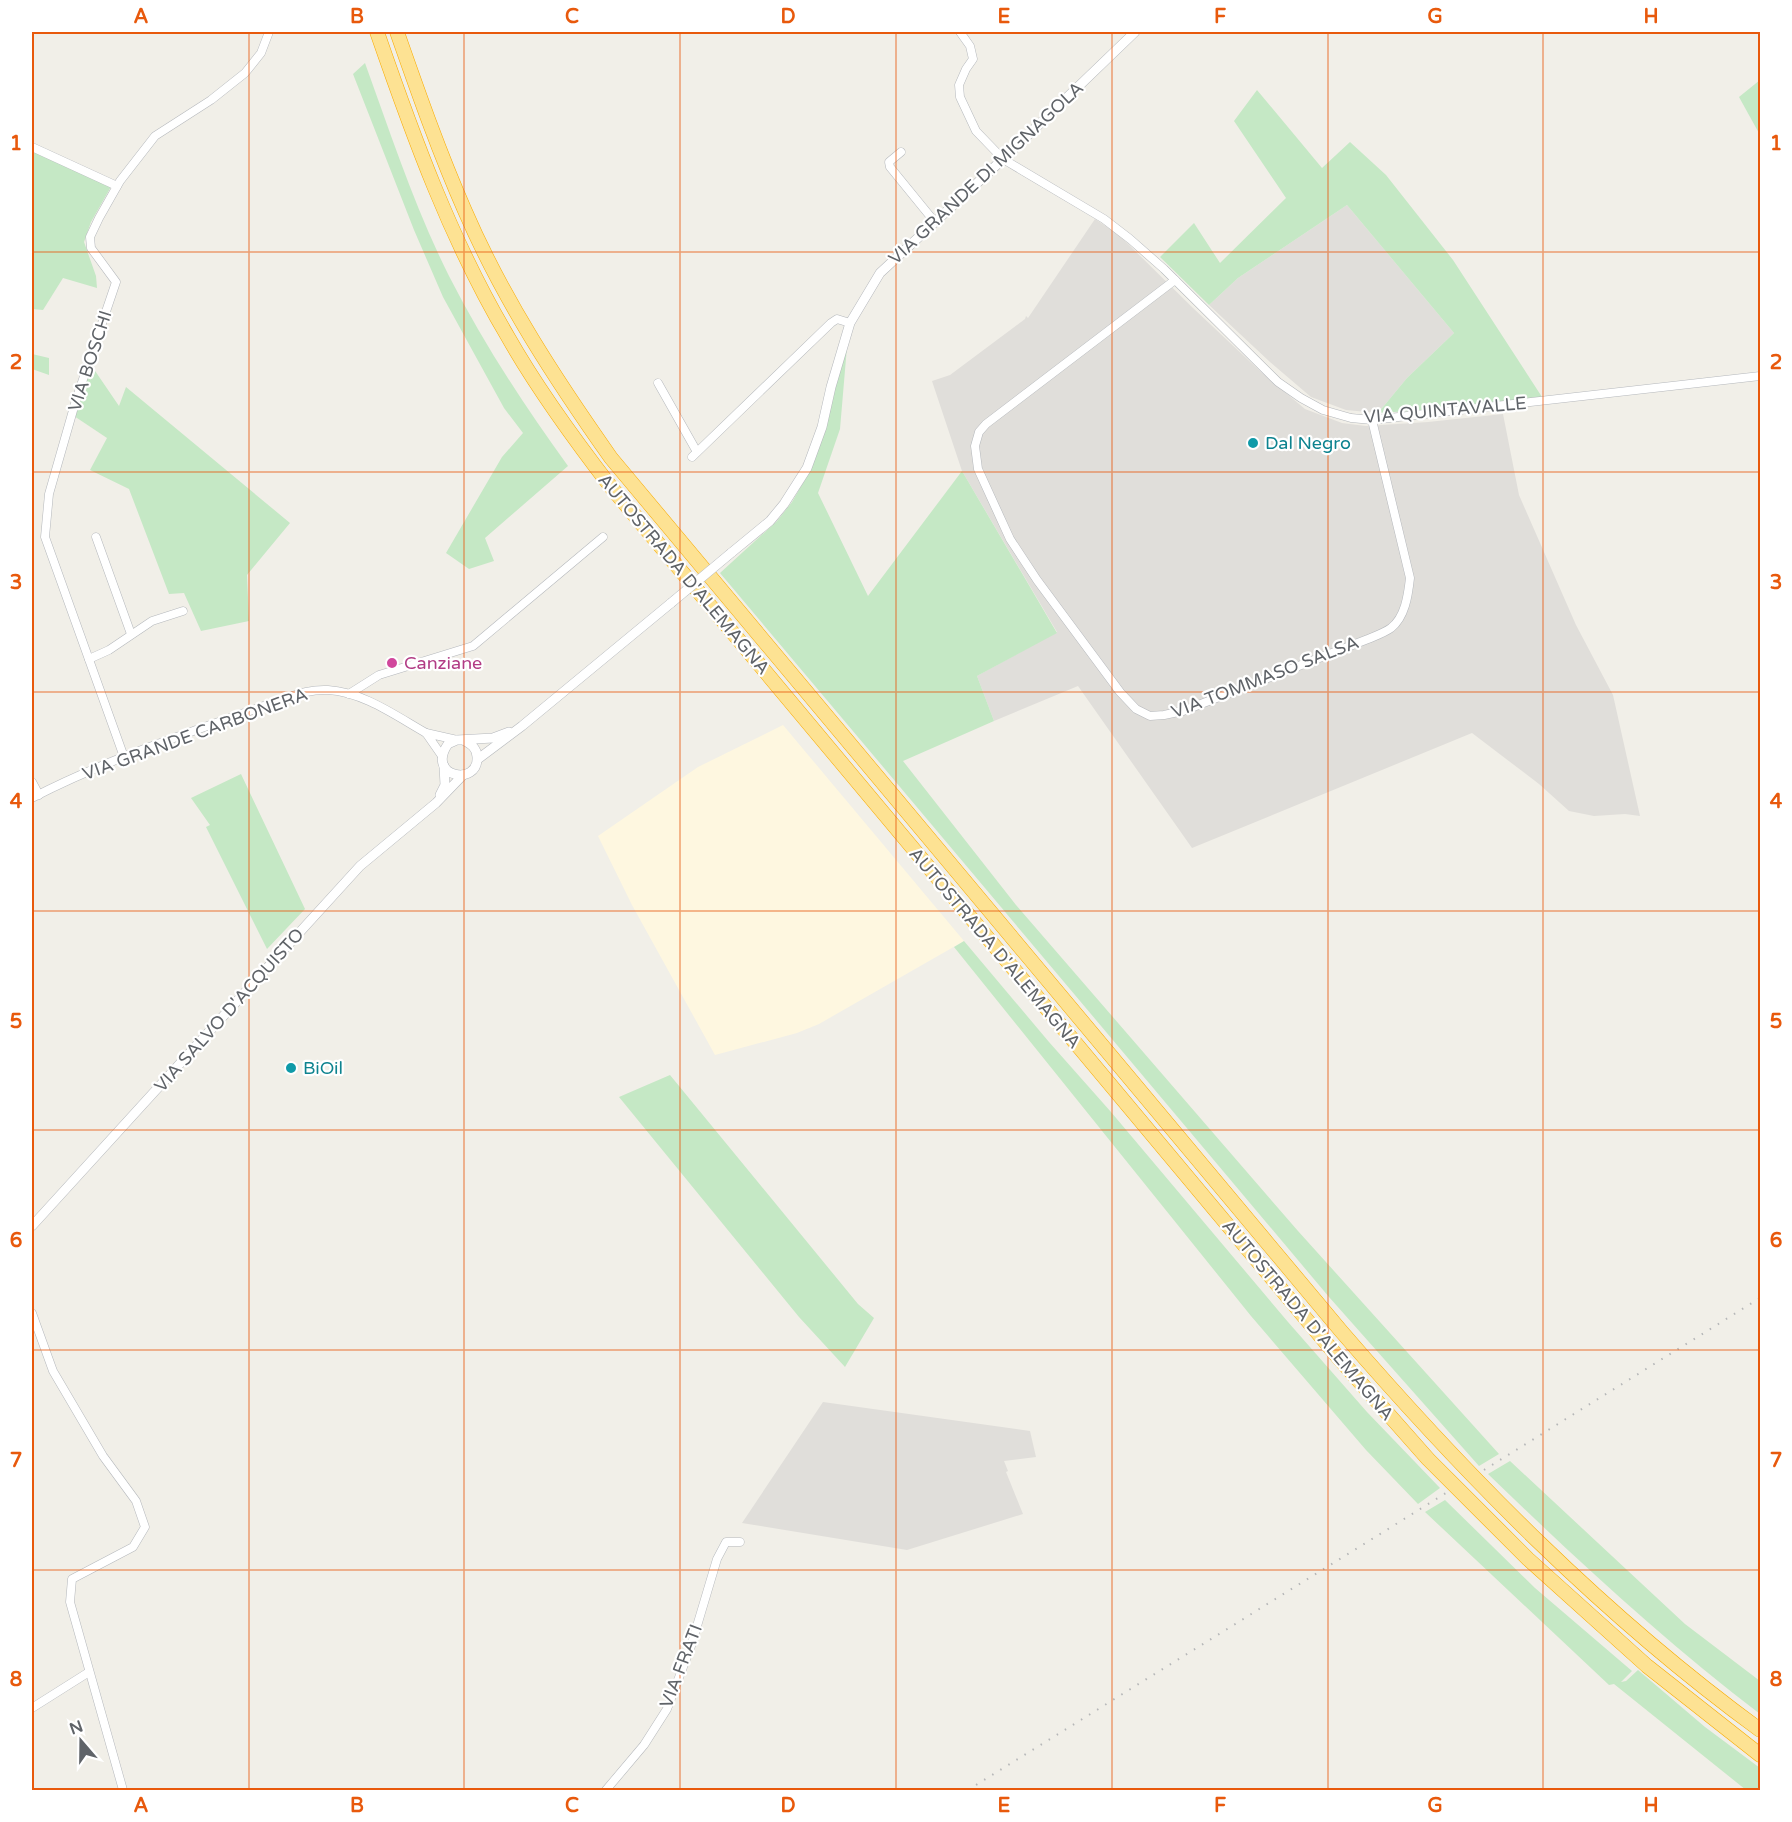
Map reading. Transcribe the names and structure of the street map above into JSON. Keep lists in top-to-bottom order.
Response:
{
  "streets": {
    "highway": ["AUTOSTRADA D'ALEMAGNA"],
    "street": [
      "VIA GRANDE DI MIGNAGOLA",
      "VIA BOSCHI",
      "VIA QUINTAVALLE",
      "VIA TOMMASO SALSA",
      "VIA GRANDE CARBONERA",
      "VIA SALVO D'ACQUISTO",
      "VIA FRATI"
    ]
  },
  "crossings": [
    ["VIA GRANDE DI MIGNAGOLA", "VIA QUINTAVALLE"],
    ["VIA GRANDE DI MIGNAGOLA", "VIA SALVO D'ACQUISTO"],
    ["VIA BOSCHI", "VIA GRANDE CARBONERA"],
    ["VIA QUINTAVALLE", "VIA TOMMASO SALSA"],
    ["VIA GRANDE CARBONERA", "VIA SALVO D'ACQUISTO"]
  ],
  "places": ["Dal Negro", "Canziane", "BiOil"],
  "north": "top",
  "grid": {
    "columns": [
      "A",
      "B",
      "C",
      "D",
      "E",
      "F",
      "G",
      "H"
    ],
    "rows": [
      "1",
      "2",
      "3",
      "4",
      "5",
      "6",
      "7",
      "8"
    ]
  }
}
